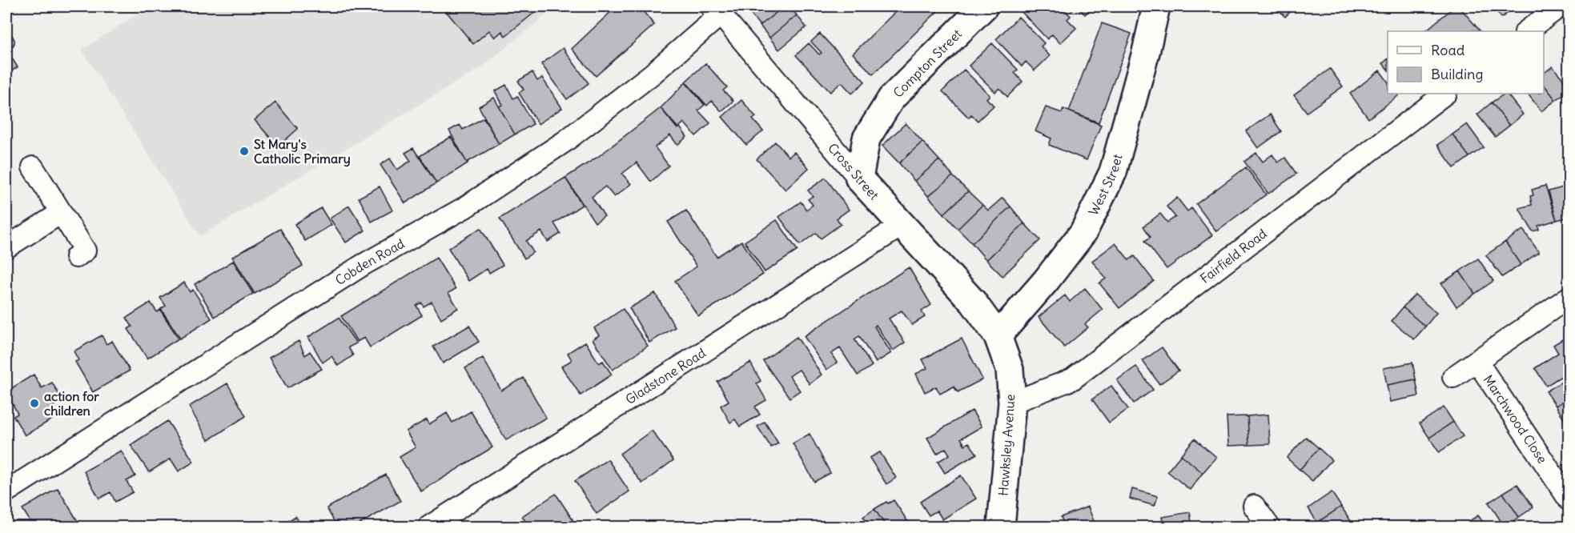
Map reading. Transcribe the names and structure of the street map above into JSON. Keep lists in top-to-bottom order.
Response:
{
  "streets": {
    "street": [
      "Compton Street",
      "Cross Street",
      "West Street",
      "Fairfield Road",
      "Cobden Road",
      "Gladstone Road",
      "Marchwood Close",
      "Hawksley Avenue"
    ]
  },
  "crossings": [
    ["Compton Street", "Cross Street"],
    ["Cross Street", "West Street"],
    ["Cross Street", "Cobden Road"],
    ["Cross Street", "Gladstone Road"],
    ["Cross Street", "Hawksley Avenue"],
    ["West Street", "Hawksley Avenue"],
    ["Fairfield Road", "Hawksley Avenue"]
  ],
  "places": ["St Mary's Catholic Primary", "action for children"],
  "legend": ["Road", "Building"]
}
